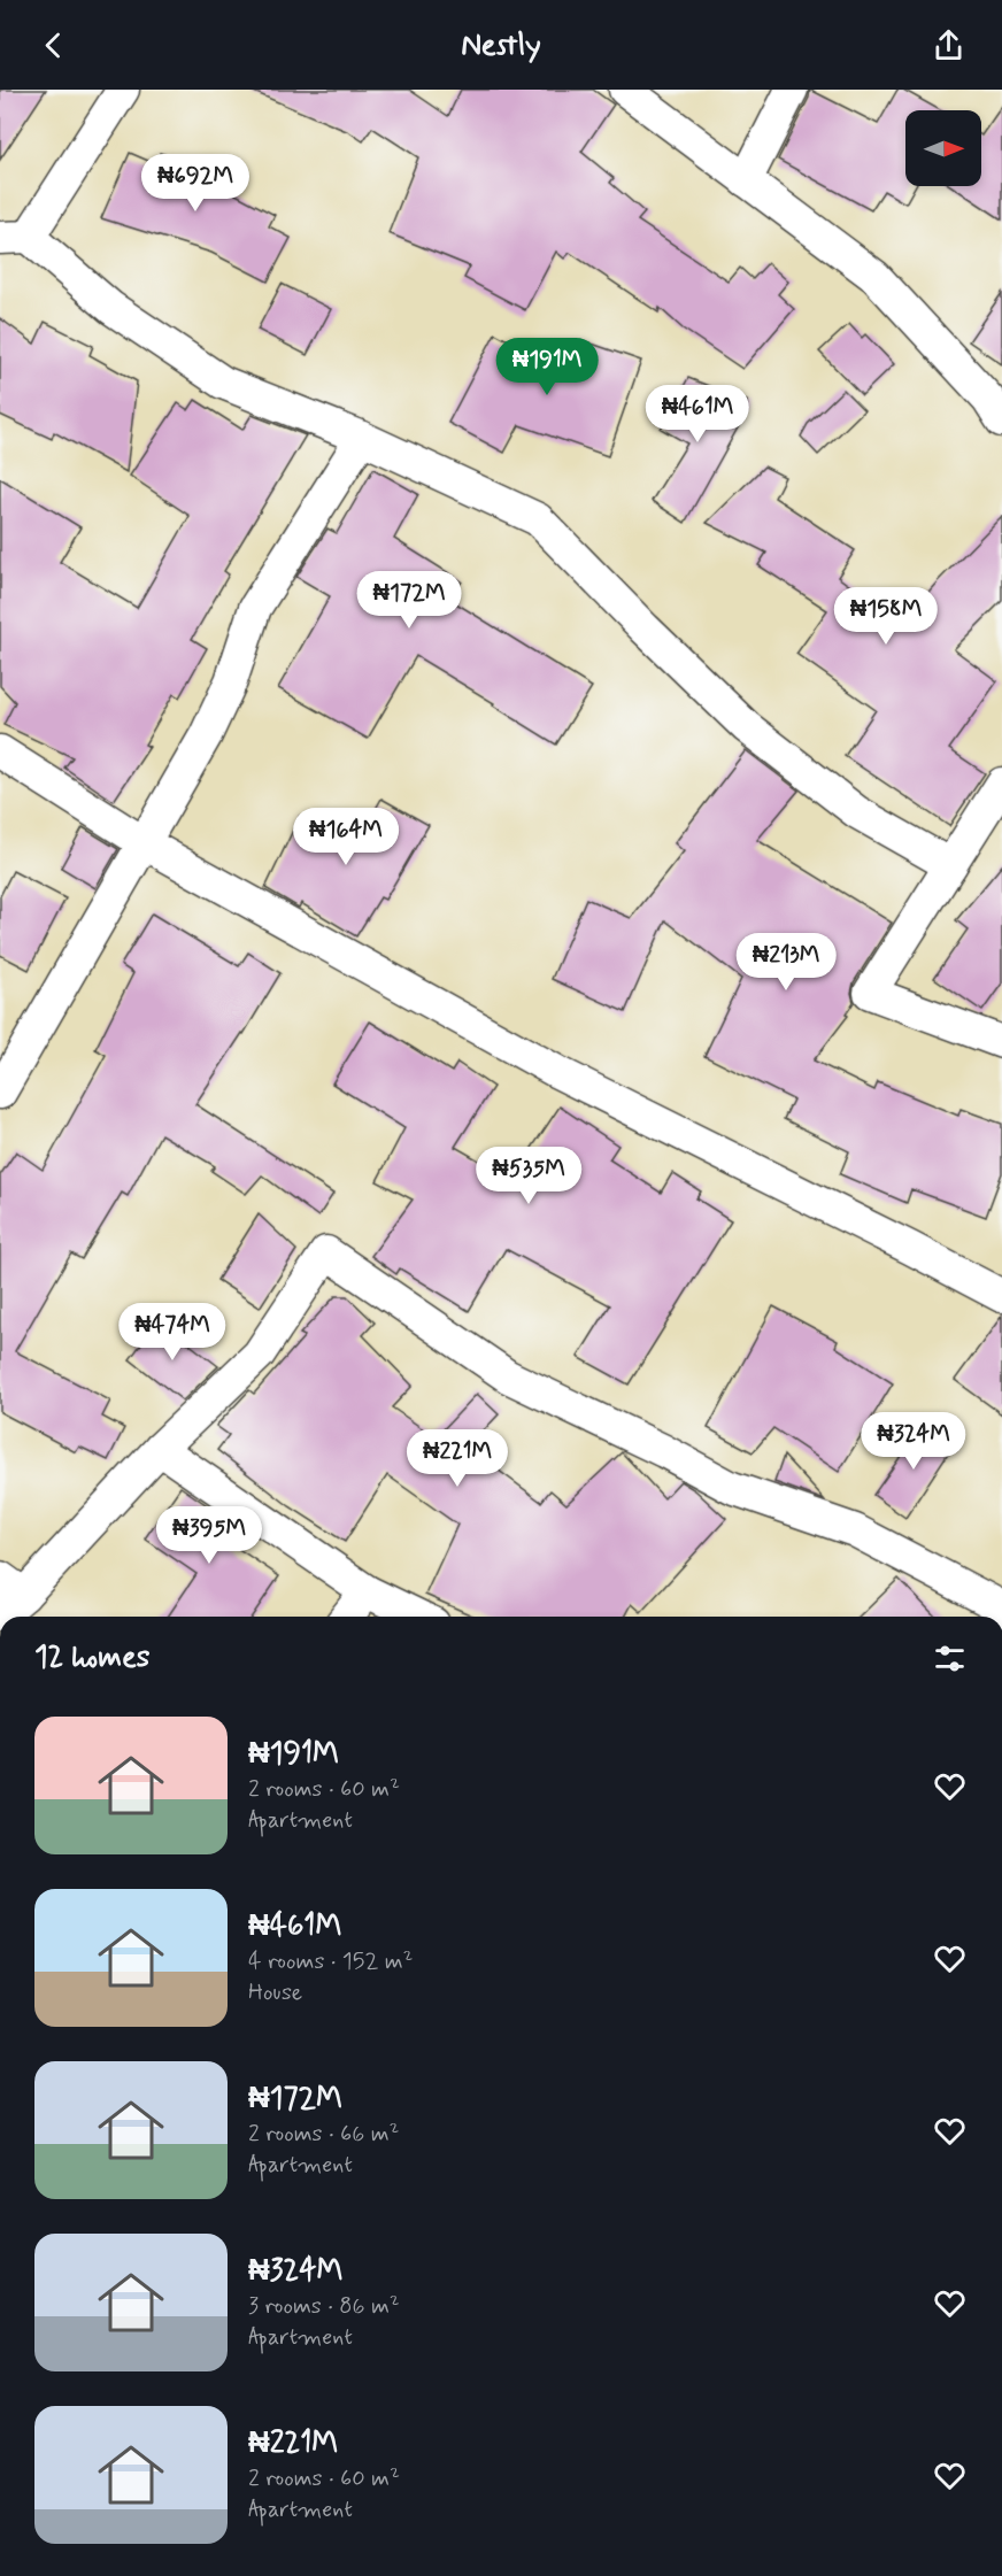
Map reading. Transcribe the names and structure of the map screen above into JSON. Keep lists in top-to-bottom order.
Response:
{
  "north": "right",
  "page": {
    "header": "Nestly",
    "price": [
      "₦692M",
      "₦191M",
      "₦461M",
      "₦172M",
      "₦158M",
      "₦164M",
      "₦213M",
      "₦535M",
      "₦474M",
      "₦324M",
      "₦221M",
      "₦395M"
    ],
    "heading": "12 homes",
    "list": [
      {
        "name": "₦191M",
        "note": "2 rooms · 60 m² · Apartment"
      },
      {
        "name": "₦461M",
        "note": "4 rooms · 152 m² · House"
      },
      {
        "name": "₦172M",
        "note": "2 rooms · 66 m² · Apartment"
      },
      {
        "name": "₦324M",
        "note": "3 rooms · 86 m² · Apartment"
      },
      {
        "name": "₦221M",
        "note": "2 rooms · 60 m² · Apartment"
      }
    ]
  }
}
